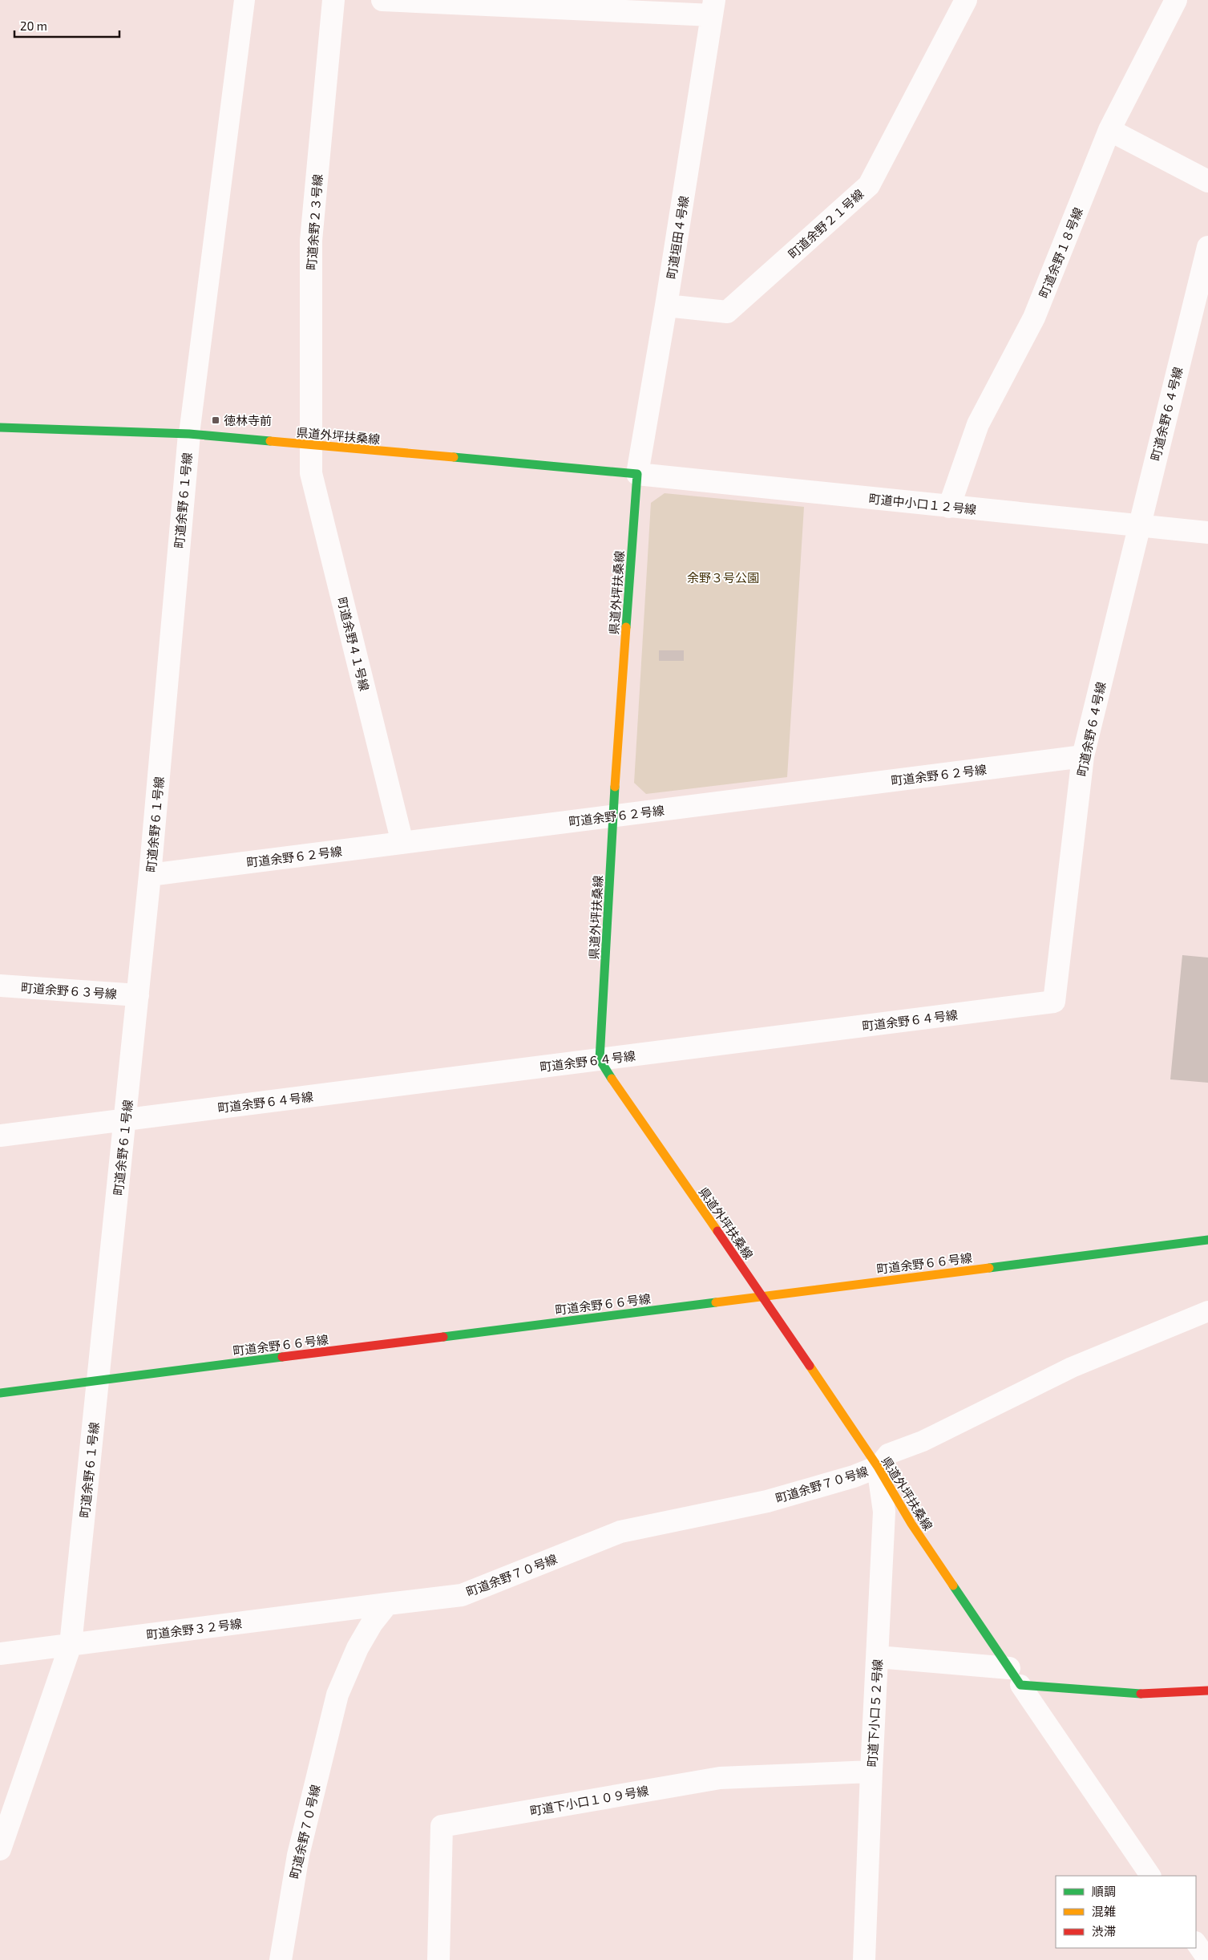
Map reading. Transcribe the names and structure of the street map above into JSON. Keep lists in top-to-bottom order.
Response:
{
  "streets": {
    "main road": ["県道外坪扶桑線", "町道余野６６号線"],
    "street": [
      "町道余野２３号線",
      "町道余野２１号線",
      "町道垣田４号線",
      "町道余野１８号線",
      "町道余野６４号線",
      "町道余野６１号線",
      "町道中小口１２号線",
      "町道余野４１号線",
      "町道余野６２号線",
      "町道余野６３号線",
      "町道余野７０号線",
      "町道余野３２号線",
      "町道下小口５２号線",
      "町道下小口１０９号線"
    ]
  },
  "crossings": [
    ["町道余野２３号線", "県道外坪扶桑線"],
    ["町道余野２３号線", "町道余野４１号線"],
    ["町道余野２１号線", "町道垣田４号線"],
    ["町道垣田４号線", "県道外坪扶桑線"],
    ["町道垣田４号線", "町道中小口１２号線"],
    ["町道余野１８号線", "町道中小口１２号線"],
    ["町道余野６４号線", "県道外坪扶桑線"],
    ["町道余野６４号線", "町道余野６１号線"],
    ["町道余野６４号線", "町道中小口１２号線"],
    ["町道余野６４号線", "町道余野６２号線"],
    ["県道外坪扶桑線", "町道余野６１号線"],
    ["県道外坪扶桑線", "町道中小口１２号線"],
    ["県道外坪扶桑線", "町道余野４１号線"],
    ["県道外坪扶桑線", "町道余野６２号線"],
    ["県道外坪扶桑線", "町道余野６６号線"],
    ["県道外坪扶桑線", "町道余野７０号線"],
    ["県道外坪扶桑線", "町道下小口５２号線"],
    ["町道余野６１号線", "町道余野６２号線"],
    ["町道余野６１号線", "町道余野６３号線"],
    ["町道余野６１号線", "町道余野６６号線"],
    ["町道余野６１号線", "町道余野３２号線"],
    ["町道余野４１号線", "町道余野６２号線"],
    ["町道余野７０号線", "町道余野３２号線"],
    ["町道余野７０号線", "町道下小口５２号線"],
    ["町道下小口５２号線", "町道下小口１０９号線"]
  ],
  "parks": ["余野３号公園"],
  "places": {
    "transit": ["徳林寺前"]
  },
  "legend": ["順調", "混雑", "渋滞"],
  "scale_bar": "20 m"
}
